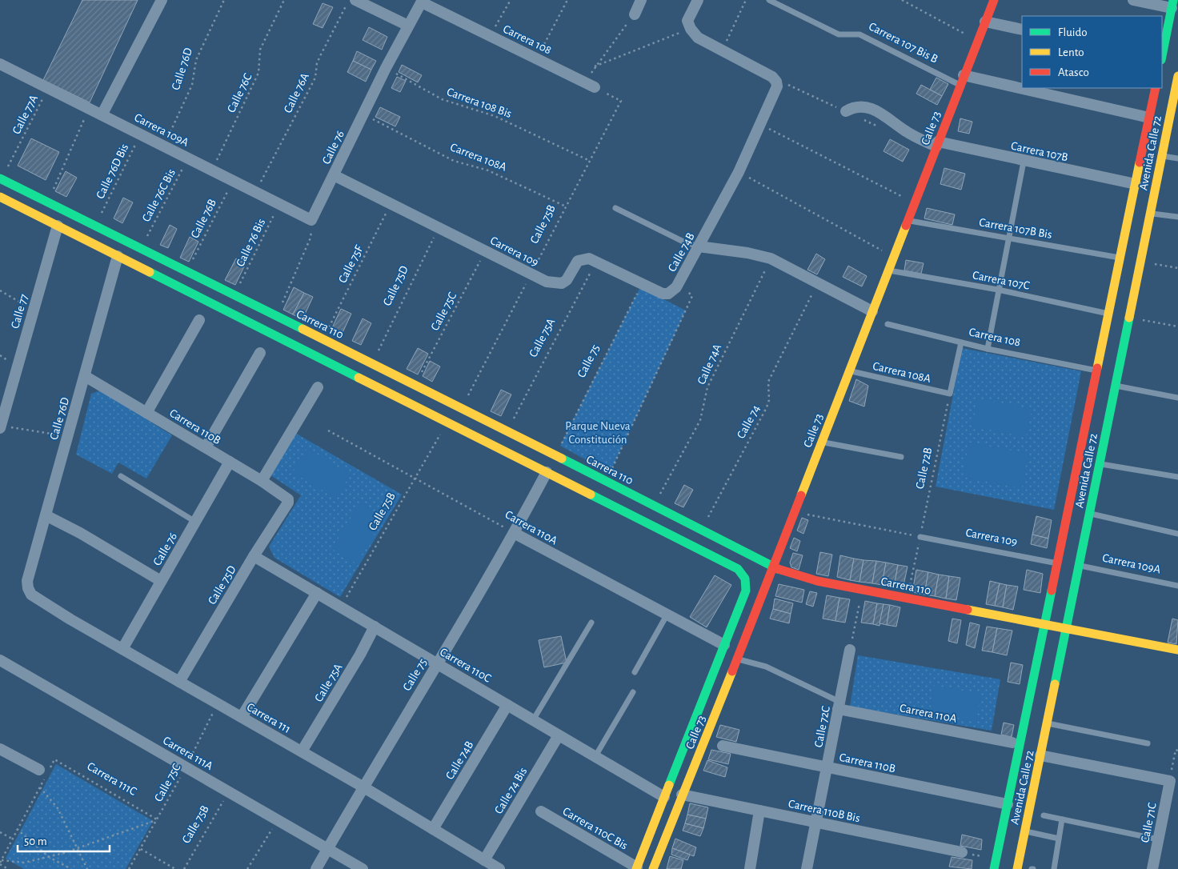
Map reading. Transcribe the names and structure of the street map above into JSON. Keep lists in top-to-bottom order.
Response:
{
  "streets": {
    "main road": ["Calle 73", "Avenida Calle 72", "Carrera 110"],
    "street": [
      "Carrera 108",
      "Carrera 107 Bis B",
      "Calle 76D",
      "Carrera 109A",
      "Calle 76",
      "Carrera 107B",
      "Carrera 109",
      "Calle 74B",
      "Calle 75D",
      "Calle 77",
      "Calle 75A",
      "Calle 75",
      "Carrera 110B",
      "Carrera 110A",
      "Carrera 110C",
      "Carrera 111",
      "Calle 72C",
      "Carrera 111A",
      "Calle 74 Bis",
      "Carrera 110B Bis",
      "Calle 71C",
      "Carrera 110C Bis"
    ],
    "lane": ["Carrera 108A", "Carrera 107B Bis", "Carrera 107C"],
    "path": [
      "Calle 76C",
      "Calle 76A",
      "Carrera 108 Bis",
      "Calle 77A",
      "Calle 76D Bis",
      "Calle 76C Bis",
      "Calle 76B",
      "Calle 75B",
      "Calle 76 Bis",
      "Calle 75F",
      "Calle 75C",
      "Calle 74A",
      "Calle 74",
      "Calle 72B",
      "Carrera 111C"
    ]
  },
  "crossings": [
    ["Carrera 108", "Calle 76"],
    ["Carrera 108", "Avenida Calle 72"],
    ["Carrera 108", "Calle 75B"],
    ["Carrera 107 Bis B", "Calle 73"],
    ["Carrera 107 Bis B", "Avenida Calle 72"],
    ["Calle 76D", "Carrera 109A"],
    ["Calle 76D", "Carrera 110B"],
    ["Calle 76D", "Carrera 111"],
    ["Calle 76C", "Carrera 109A"],
    ["Calle 76A", "Carrera 109A"],
    ["Carrera 108 Bis", "Calle 76"],
    ["Carrera 108 Bis", "Calle 75B"],
    ["Calle 77A", "Carrera 109A"],
    ["Calle 77A", "Carrera 110"],
    ["Calle 73", "Carrera 107B"],
    ["Calle 73", "Carrera 108A"],
    ["Calle 73", "Carrera 107B Bis"],
    ["Calle 73", "Carrera 107C"],
    ["Calle 73", "Carrera 110"],
    ["Calle 73", "Calle 75"],
    ["Calle 73", "Carrera 110A"],
    ["Calle 73", "Carrera 110C"],
    ["Calle 73", "Carrera 110B Bis"],
    ["Calle 73", "Carrera 110C Bis"],
    ["Carrera 109A", "Calle 76"],
    ["Carrera 109A", "Avenida Calle 72"],
    ["Carrera 109A", "Calle 76D Bis"],
    ["Carrera 109A", "Calle 76C Bis"],
    ["Carrera 109A", "Calle 76B"],
    ["Carrera 109A", "Calle 76 Bis"],
    ["Calle 76", "Carrera 108A"],
    ["Calle 76", "Carrera 109"],
    ["Calle 76", "Carrera 110B"],
    ["Calle 76", "Carrera 111"],
    ["Carrera 107B", "Avenida Calle 72"],
    ["Avenida Calle 72", "Carrera 107B Bis"],
    ["Avenida Calle 72", "Carrera 109"],
    ["Avenida Calle 72", "Carrera 107C"],
    ["Avenida Calle 72", "Carrera 110"],
    ["Avenida Calle 72", "Carrera 110B"],
    ["Carrera 108A", "Calle 75B"],
    ["Carrera 108A", "Calle 72B"],
    ["Calle 75B", "Carrera 109"],
    ["Calle 75B", "Carrera 110A"],
    ["Calle 75B", "Carrera 110C"],
    ["Calle 75B", "Carrera 111A"],
    ["Carrera 109", "Calle 74B"],
    ["Carrera 109", "Calle 75F"],
    ["Carrera 109", "Calle 75D"],
    ["Carrera 109", "Calle 75C"],
    ["Carrera 109", "Calle 75A"],
    ["Carrera 109", "Calle 75"],
    ["Carrera 109", "Calle 72B"],
    ["Calle 74B", "Carrera 110C"],
    ["Calle 74B", "Carrera 111"],
    ["Calle 75D", "Carrera 110B"],
    ["Calle 75D", "Carrera 110C"],
    ["Calle 75D", "Carrera 111"],
    ["Calle 75C", "Carrera 111"],
    ["Calle 75C", "Carrera 111A"],
    ["Calle 75C", "Carrera 111C"],
    ["Carrera 110", "Calle 72B"],
    ["Calle 75A", "Carrera 110C"],
    ["Calle 75A", "Carrera 111"],
    ["Calle 75", "Carrera 110A"],
    ["Calle 75", "Carrera 110C"],
    ["Calle 75", "Carrera 111"],
    ["Calle 75", "Carrera 111A"],
    ["Carrera 110B", "Calle 72C"],
    ["Carrera 110A", "Calle 72C"],
    ["Carrera 110C", "Calle 74 Bis"],
    ["Carrera 111", "Calle 74 Bis"],
    ["Calle 72C", "Carrera 110B Bis"]
  ],
  "parks": ["Parque Nueva Constitución"],
  "legend": ["Fluido", "Lento", "Atasco"],
  "scale_bar": "50 m"
}
